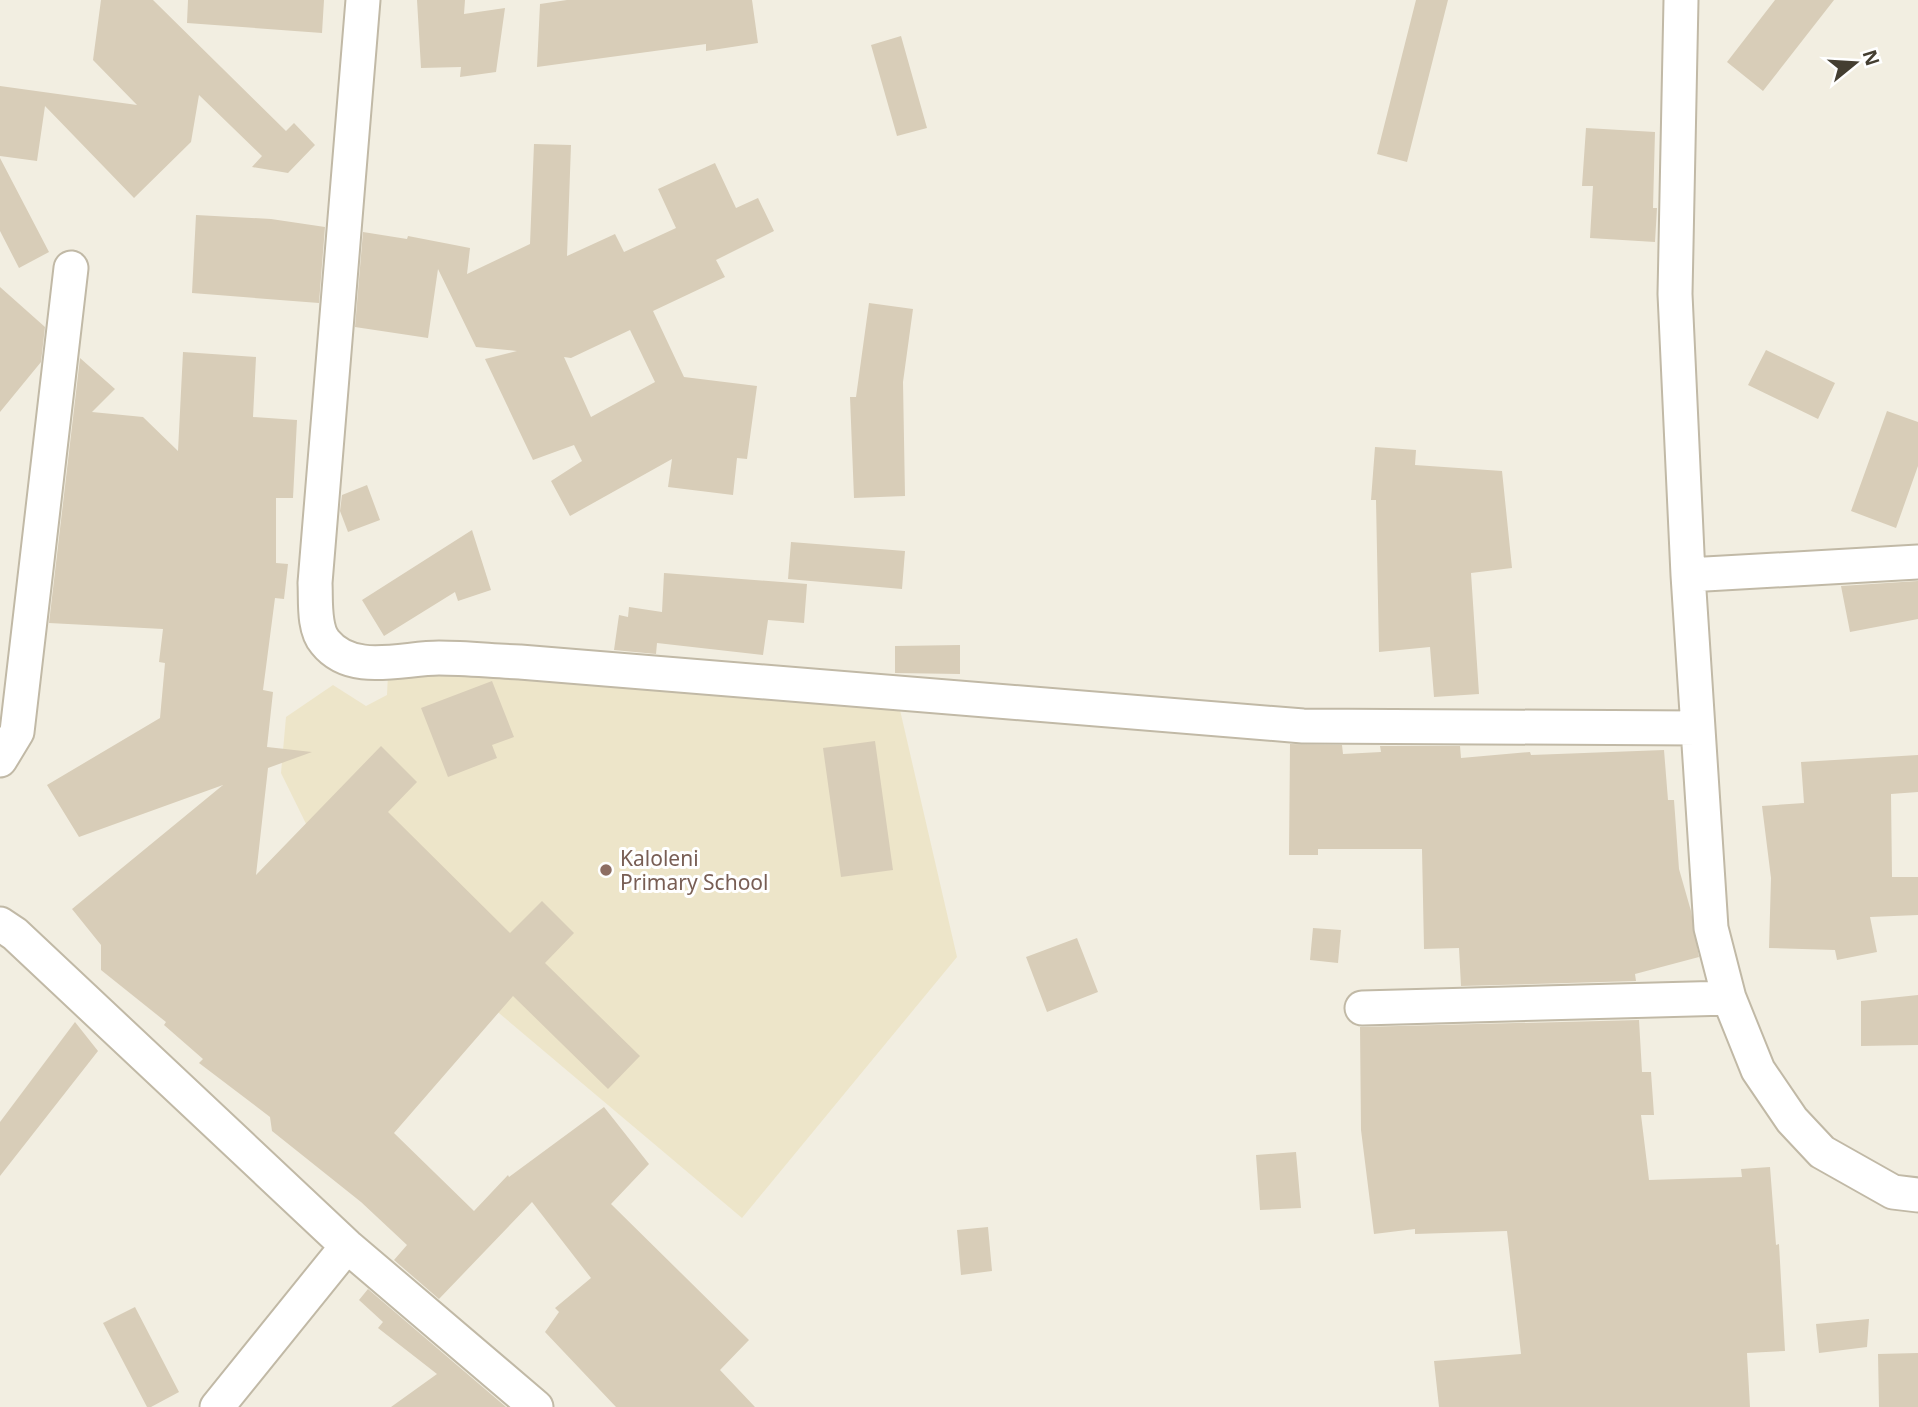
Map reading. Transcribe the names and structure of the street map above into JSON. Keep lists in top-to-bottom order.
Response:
{
  "places": ["Kaloleni Primary School"],
  "north": "right"
}
